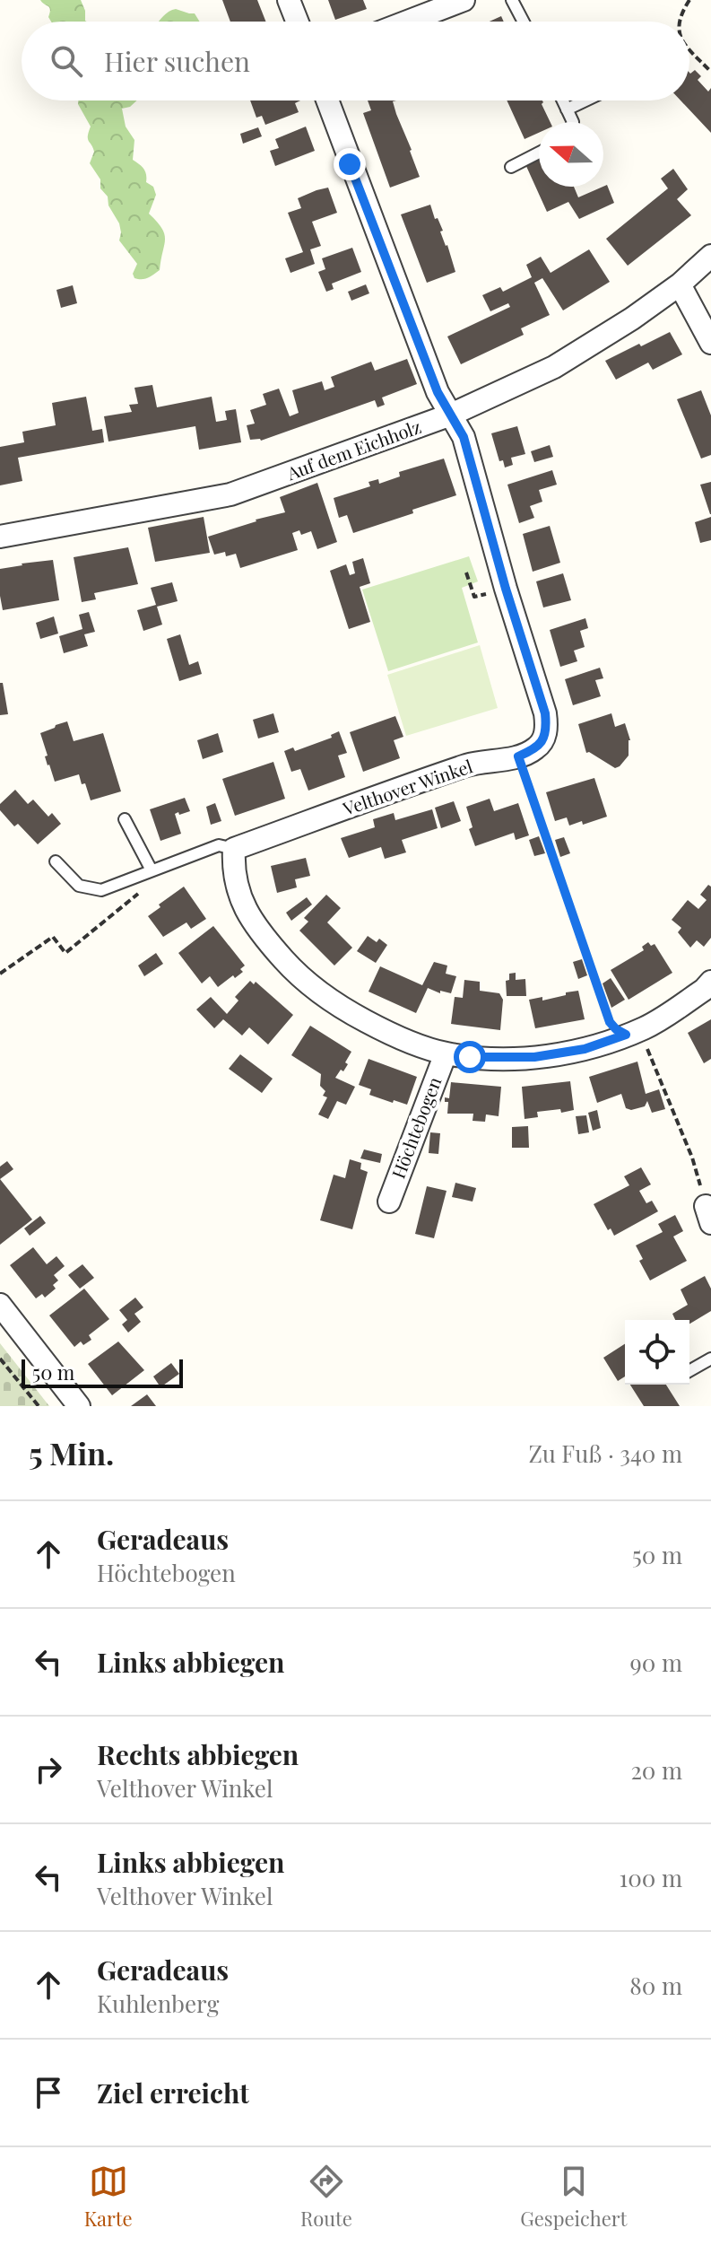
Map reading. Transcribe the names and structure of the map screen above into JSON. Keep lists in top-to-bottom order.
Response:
{
  "streets": {
    "street": ["Auf dem Eichholz", "Velthover Winkel", "Höchtebogen"]
  },
  "crossings": [
    ["Auf dem Eichholz", "Velthover Winkel"],
    ["Velthover Winkel", "Höchtebogen"]
  ],
  "scale_bar": "50 m",
  "north": "left",
  "page": {
    "search": "Hier suchen",
    "scale": "50 m",
    "heading": ["5 Min.", "Zu Fuß · 340 m"],
    "list": [
      ["Geradeaus", "Höchtebogen", "50 m"],
      ["Links abbiegen", "90 m"],
      ["Rechts abbiegen", "Velthover Winkel", "20 m"],
      ["Links abbiegen", "Velthover Winkel", "100 m"],
      ["Geradeaus", "Kuhlenberg", "80 m"],
      "Ziel erreicht"
    ],
    "nav": ["Karte", "Route", "Gespeichert"]
  }
}
